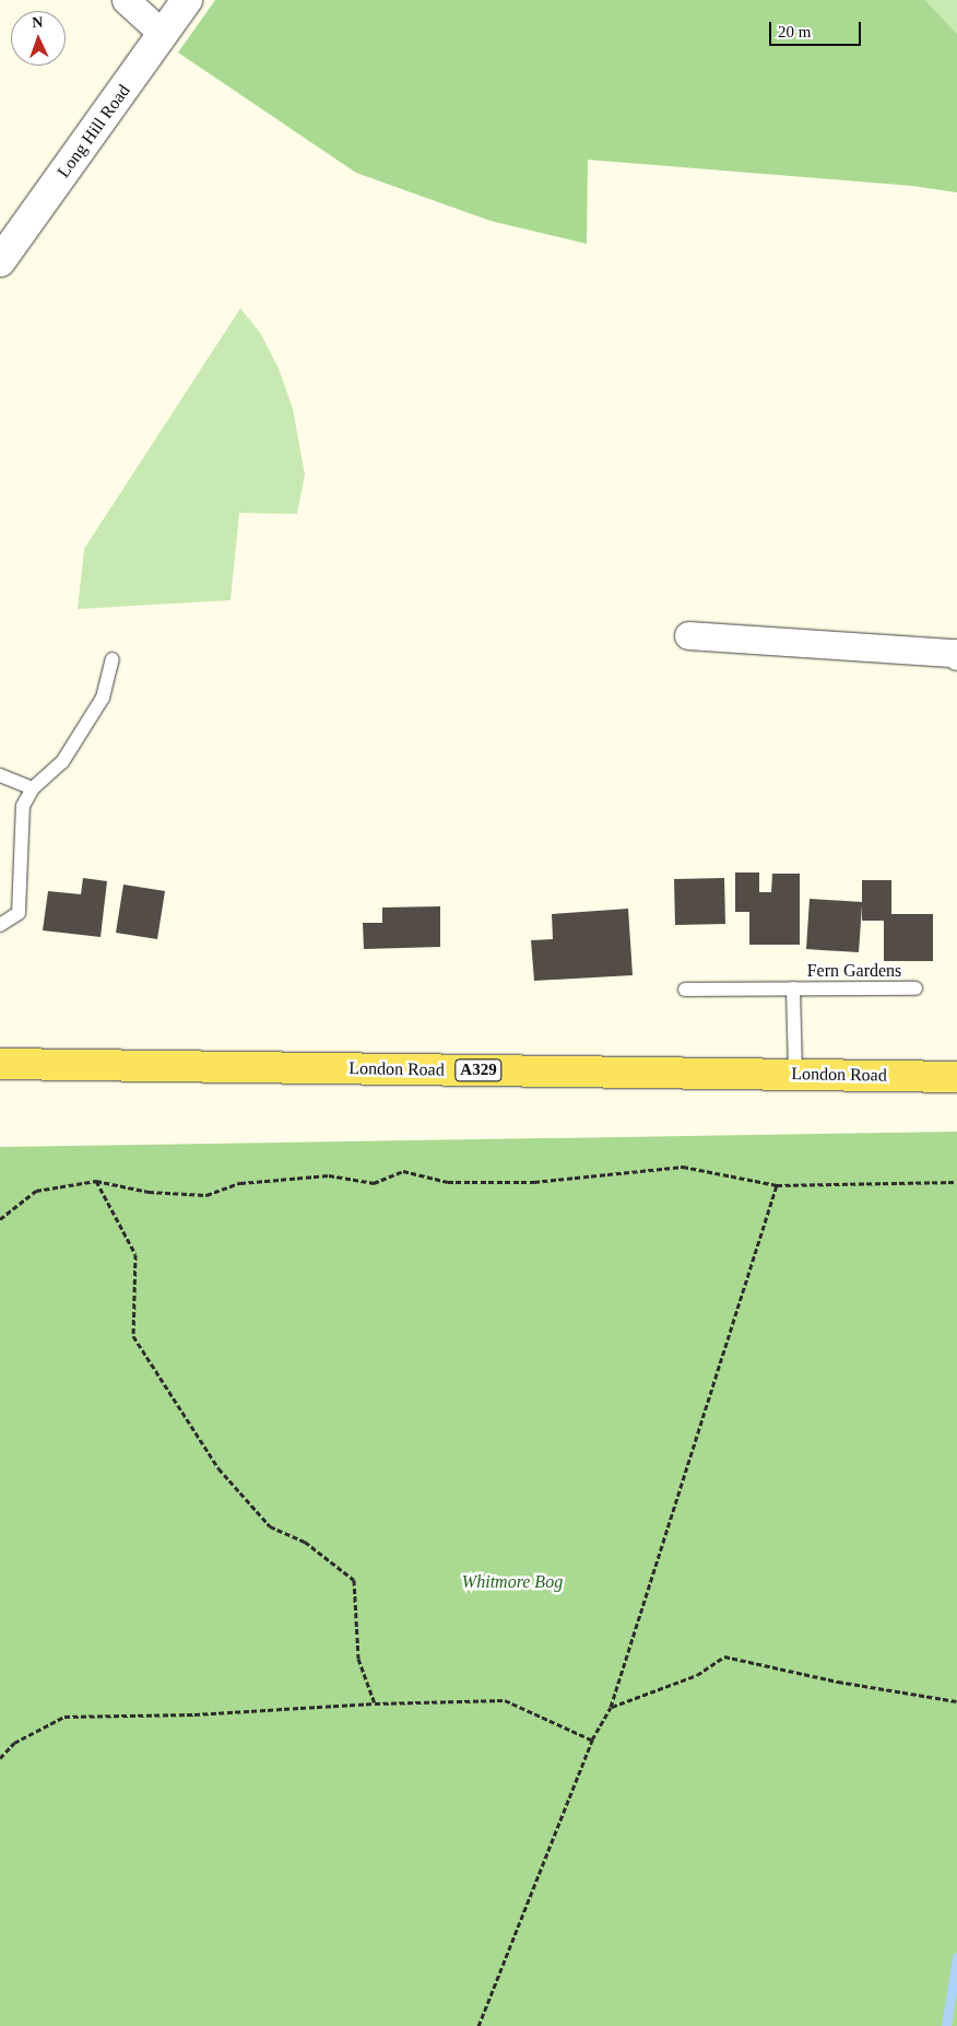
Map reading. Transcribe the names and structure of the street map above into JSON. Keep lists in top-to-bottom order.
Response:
{
  "streets": {
    "main road": ["London Road", "A329"],
    "street": ["Long Hill Road"],
    "lane": ["Fern Gardens"]
  },
  "crossings": [
    ["Fern Gardens", "London Road"]
  ],
  "parks": ["Whitmore Bog"],
  "scale_bar": "20 m",
  "north": "top"
}
